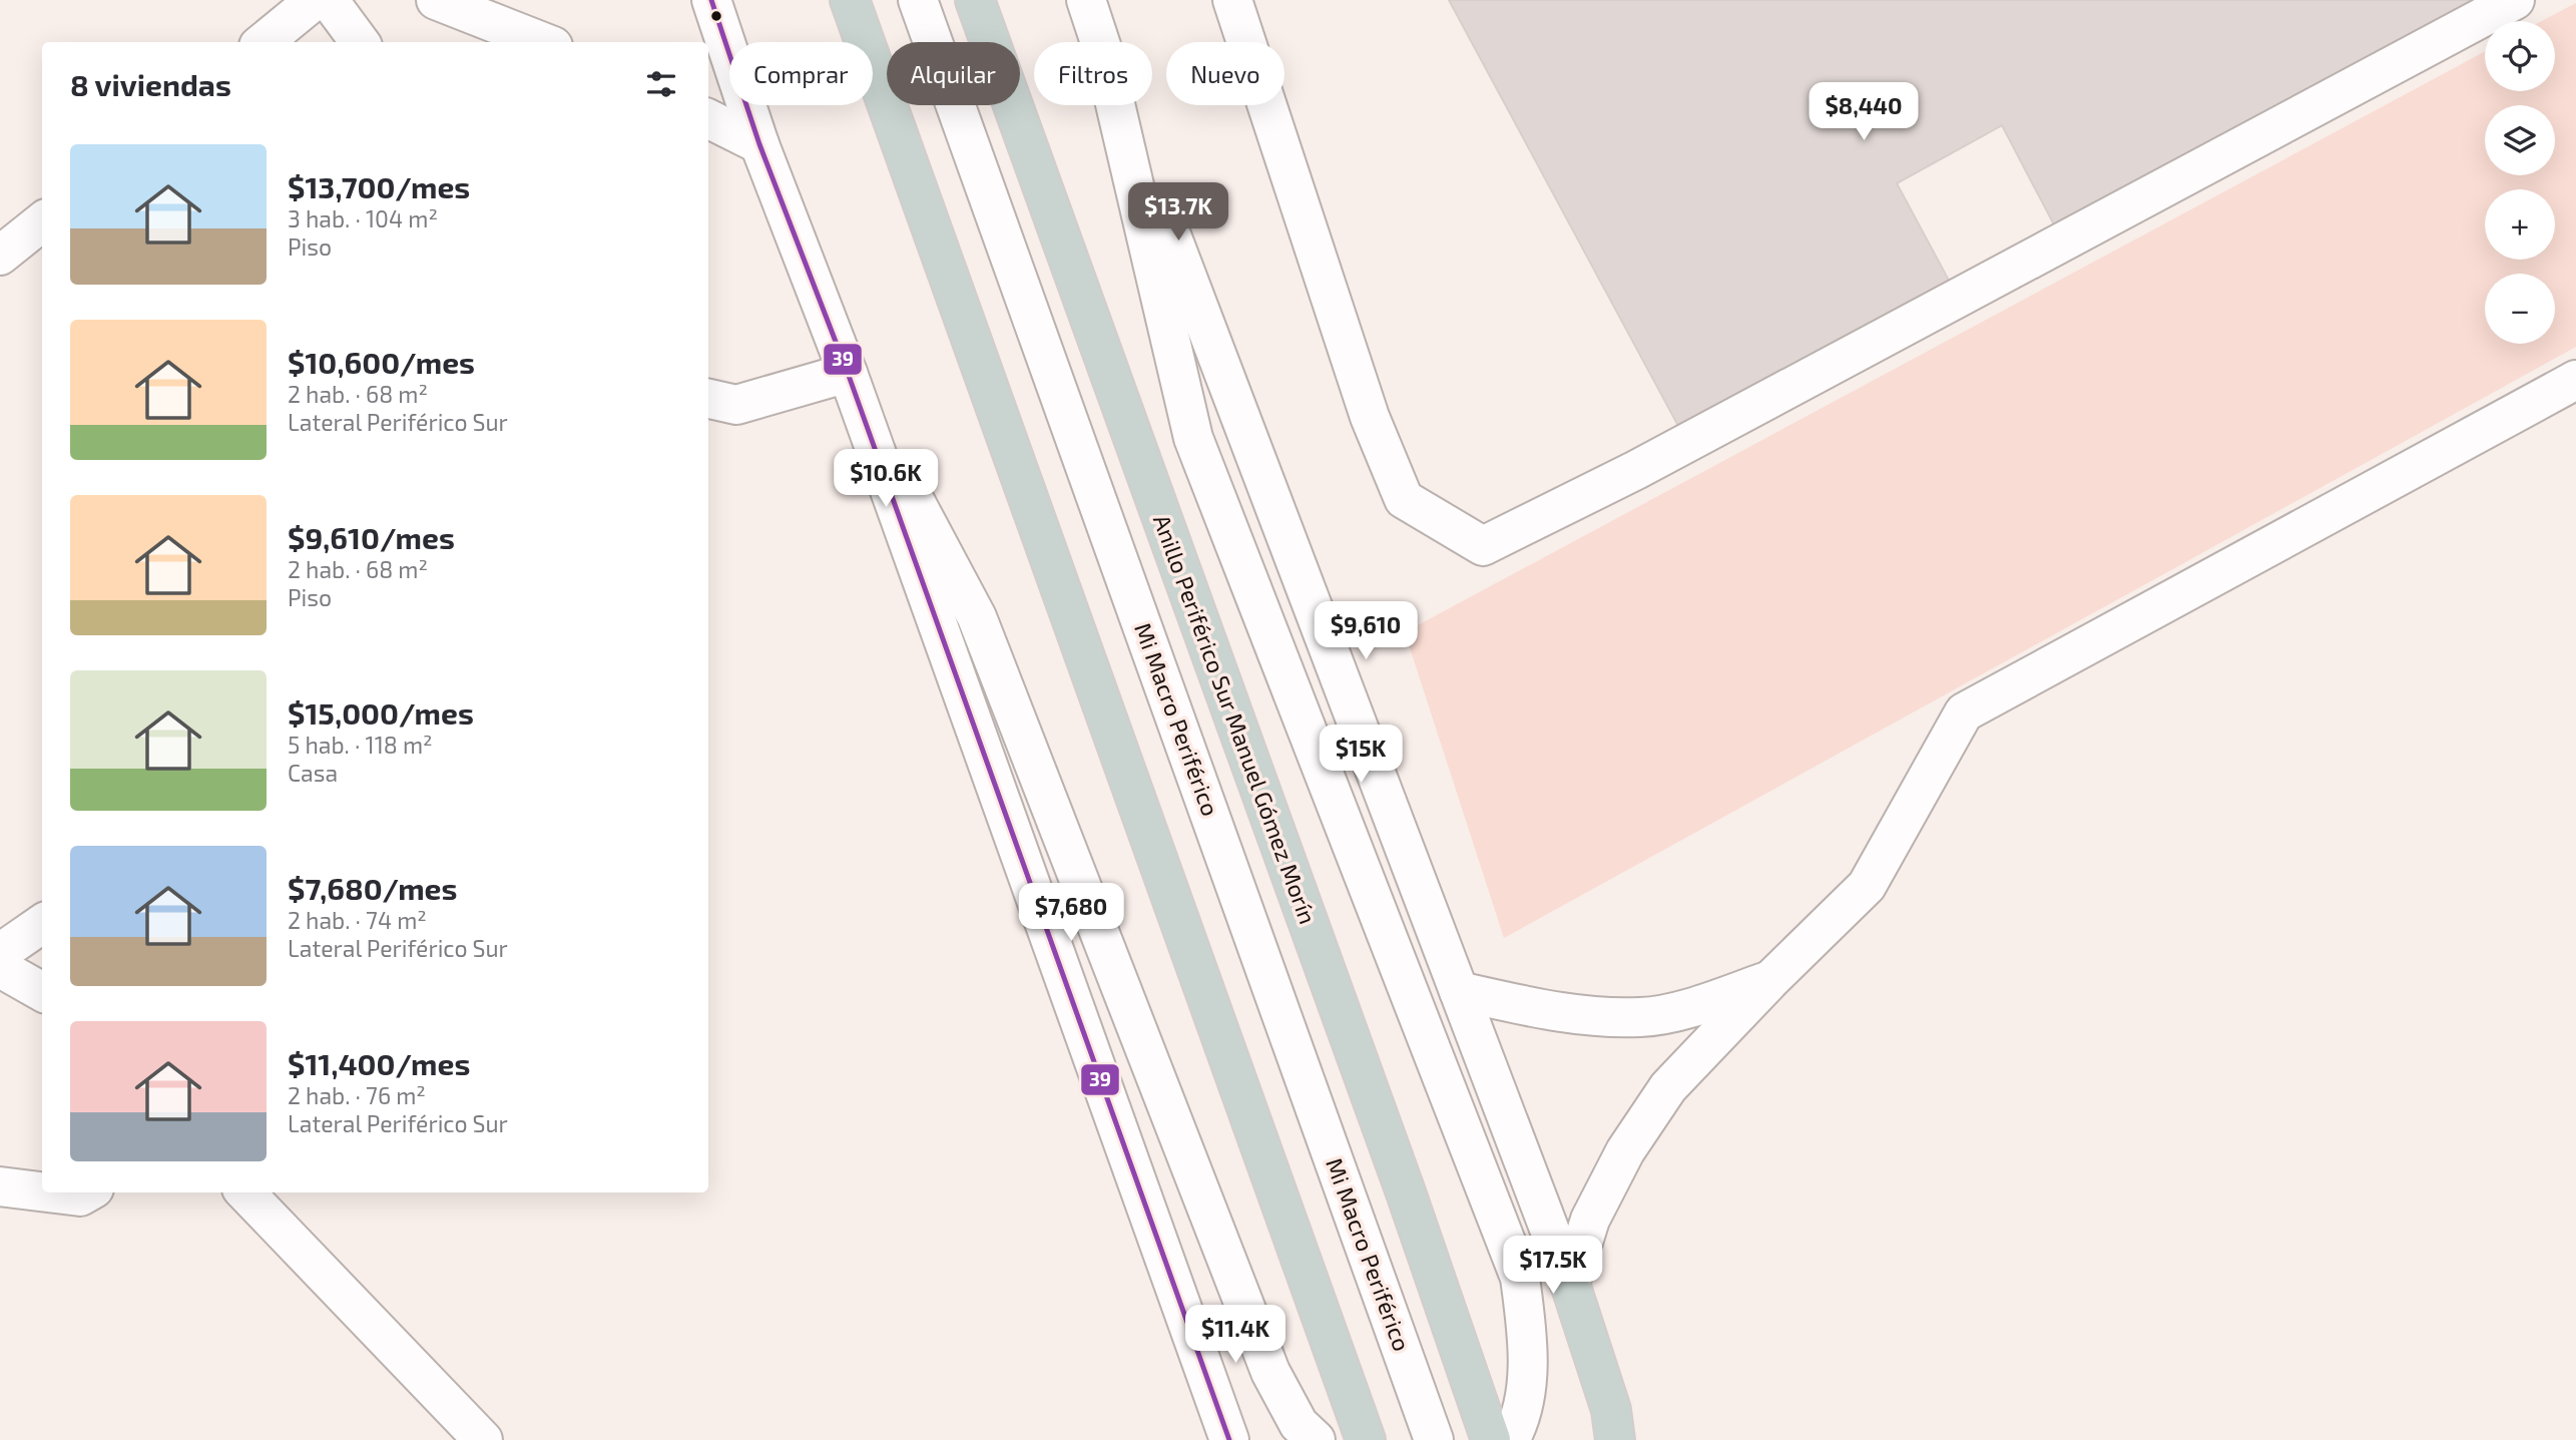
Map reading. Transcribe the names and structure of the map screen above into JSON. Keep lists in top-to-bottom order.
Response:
{
  "streets": {
    "highway": ["Anillo Periférico Sur Manuel Gómez Morín"],
    "street": ["Mi Macro Periférico"]
  },
  "lines": ["transit line 39"],
  "page": {
    "map_buttons": ["+", "−"],
    "chip": [
      "Comprar",
      "Alquilar",
      "Filtros",
      "Nuevo"
    ],
    "heading": "8 viviendas",
    "price": [
      "$8,440",
      "$13.7K",
      "$10.6K",
      "$9,610",
      "$15K",
      "$7,680",
      "$17.5K",
      "$11.4K"
    ],
    "list": [
      {
        "name": "$13,700/mes",
        "note": "3 hab. · 104 m² · Piso"
      },
      {
        "name": "$10,600/mes",
        "note": "2 hab. · 68 m² · Lateral Periférico Sur"
      },
      {
        "name": "$9,610/mes",
        "note": "2 hab. · 68 m² · Piso"
      },
      {
        "name": "$15,000/mes",
        "note": "5 hab. · 118 m² · Casa"
      },
      {
        "name": "$7,680/mes",
        "note": "2 hab. · 74 m² · Lateral Periférico Sur"
      },
      {
        "name": "$11,400/mes",
        "note": "2 hab. · 76 m² · Lateral Periférico Sur"
      }
    ]
  }
}
